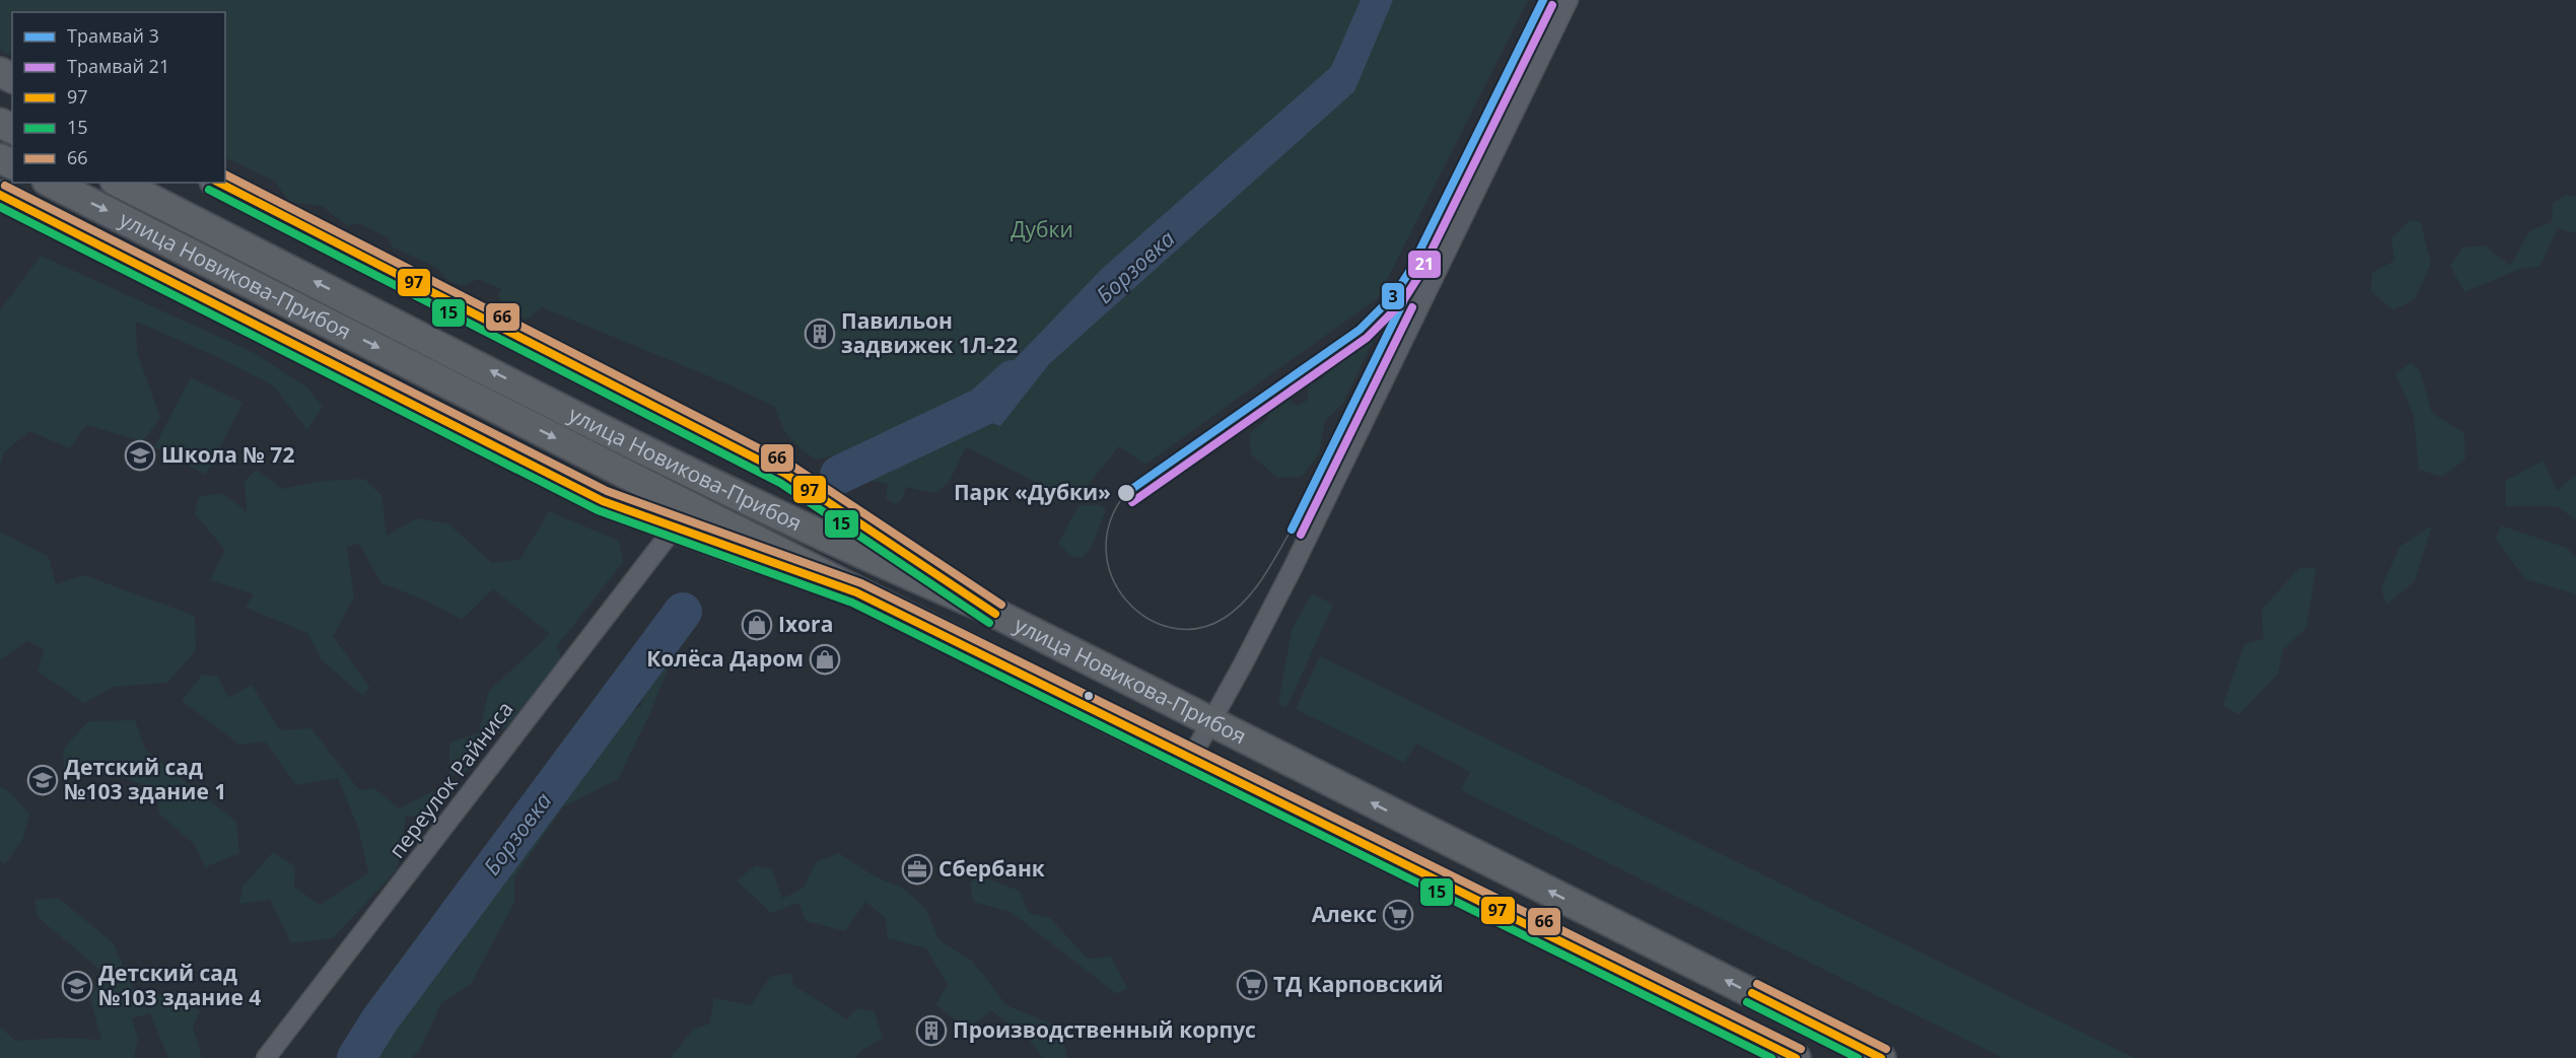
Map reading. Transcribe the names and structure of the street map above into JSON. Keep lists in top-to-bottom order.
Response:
{
  "streets": {
    "main road": ["улица Новикова-Прибоя"],
    "street": ["переулок Райниса"]
  },
  "water": ["Борзовка"],
  "parks": ["Дубки"],
  "places": {
    "building": ["Павильон задвижек 1Л-22", "Производственный корпус"],
    "school or university": ["Школа № 72", "Детский сад №103 здание 1", "Детский сад №103 здание 4"],
    "other": ["Парк «Дубки»"],
    "shop": ["Ixora", "Колёса Даром"],
    "office": ["Сбербанк"],
    "supermarket": ["Алекс", "ТД Карповский"]
  },
  "lines": [
    "tram line 3",
    "tram line 21",
    "transit line 66",
    "transit line 97",
    "transit line 15"
  ],
  "legend": [
    "Трамвай 3",
    "Трамвай 21",
    "97",
    "15",
    "66"
  ]
}
